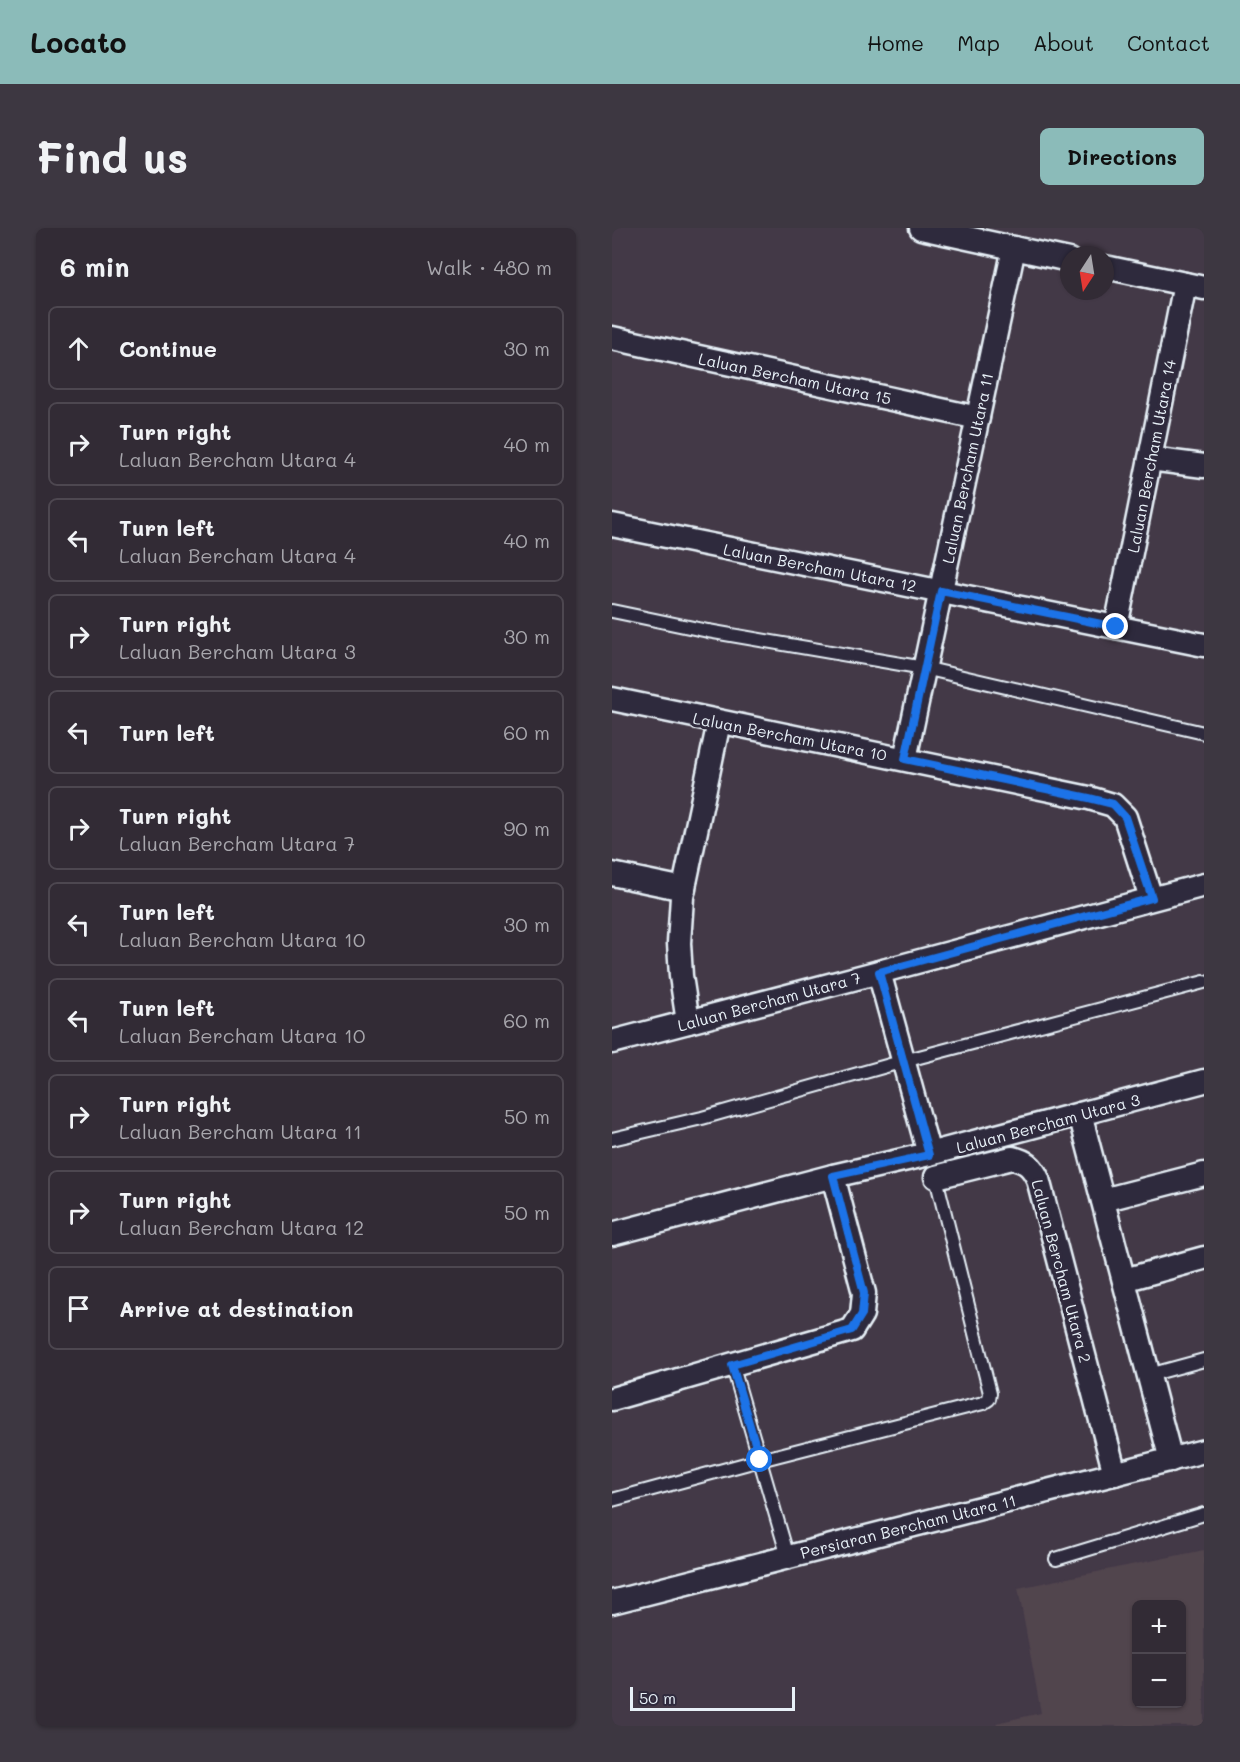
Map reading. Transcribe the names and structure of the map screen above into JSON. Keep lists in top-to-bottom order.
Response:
{
  "streets": {
    "street": [
      "Laluan Bercham Utara 15",
      "Laluan Bercham Utara 14",
      "Laluan Bercham Utara 11",
      "Laluan Bercham Utara 12",
      "Laluan Bercham Utara 10",
      "Laluan Bercham Utara 7",
      "Laluan Bercham Utara 3",
      "Laluan Bercham Utara 2",
      "Persiaran Bercham Utara 11"
    ]
  },
  "crossings": [
    ["Laluan Bercham Utara 15", "Laluan Bercham Utara 11"],
    ["Laluan Bercham Utara 14", "Laluan Bercham Utara 12"],
    ["Laluan Bercham Utara 11", "Laluan Bercham Utara 12"],
    ["Laluan Bercham Utara 11", "Laluan Bercham Utara 10"],
    ["Laluan Bercham Utara 10", "Laluan Bercham Utara 7"],
    ["Laluan Bercham Utara 2", "Persiaran Bercham Utara 11"]
  ],
  "scale_bar": "50 m",
  "north": "bottom",
  "page": {
    "header": "Locato",
    "nav": [
      "Home",
      "Map",
      "About",
      "Contact"
    ],
    "buttons": "Directions",
    "title": "Find us",
    "heading": ["6 min", "Walk · 480 m"],
    "list": [
      ["Continue", "30 m"],
      ["Turn right", "Laluan Bercham Utara 4", "40 m"],
      ["Turn left", "Laluan Bercham Utara 4", "40 m"],
      ["Turn right", "Laluan Bercham Utara 3", "30 m"],
      ["Turn left", "60 m"],
      ["Turn right", "Laluan Bercham Utara 7", "90 m"],
      ["Turn left", "Laluan Bercham Utara 10", "30 m"],
      ["Turn left", "Laluan Bercham Utara 10", "60 m"],
      ["Turn right", "Laluan Bercham Utara 11", "50 m"],
      ["Turn right", "Laluan Bercham Utara 12", "50 m"],
      "Arrive at destination"
    ],
    "map_buttons": ["+", "−"],
    "scale": "50 m"
  }
}
